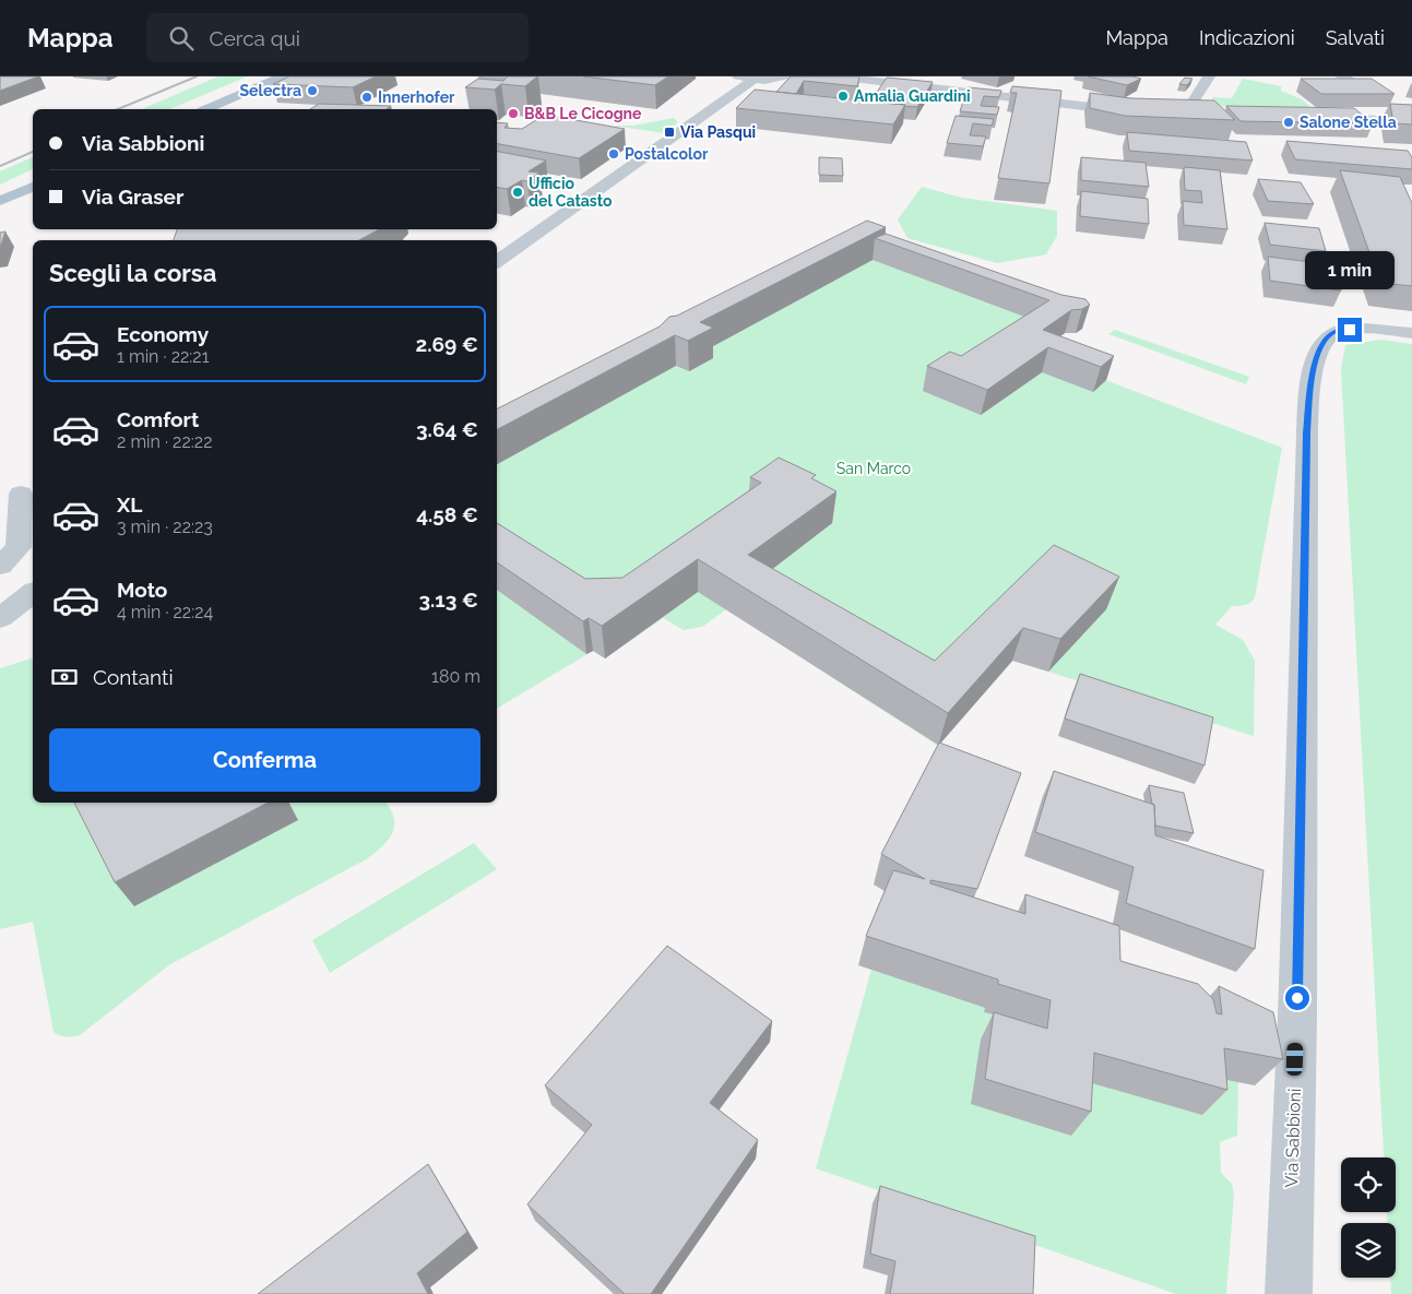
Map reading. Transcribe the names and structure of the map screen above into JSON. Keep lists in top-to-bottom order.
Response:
{
  "streets": {
    "street": ["Via Sabbioni"]
  },
  "parks": ["San Marco"],
  "places": {
    "other": [
      "Selectra",
      "Amalia Guardini",
      "Innerhofer",
      "B&B Le Cicogne",
      "Salone Stella",
      "Postalcolor",
      "Ufficio del Catasto"
    ],
    "transit": ["Via Pasqui"]
  },
  "page": {
    "header": "Mappa",
    "search": "Cerca qui",
    "nav": ["Mappa", "Indicazioni", "Salvati"],
    "banner": ["Via Sabbioni", "Via Graser"],
    "heading": "Scegli la corsa",
    "bubble": "1 min",
    "list": [
      {
        "name": "Economy",
        "note": "1 min · 22:21",
        "value": "2.69 €"
      },
      {
        "name": "Comfort",
        "note": "2 min · 22:22",
        "value": "3.64 €"
      },
      {
        "name": "XL",
        "note": "3 min · 22:23",
        "value": "4.58 €"
      },
      {
        "name": "Moto",
        "note": "4 min · 22:24",
        "value": "3.13 €"
      }
    ],
    "pay": ["Contanti", "180 m"],
    "buttons": "Conferma"
  }
}
